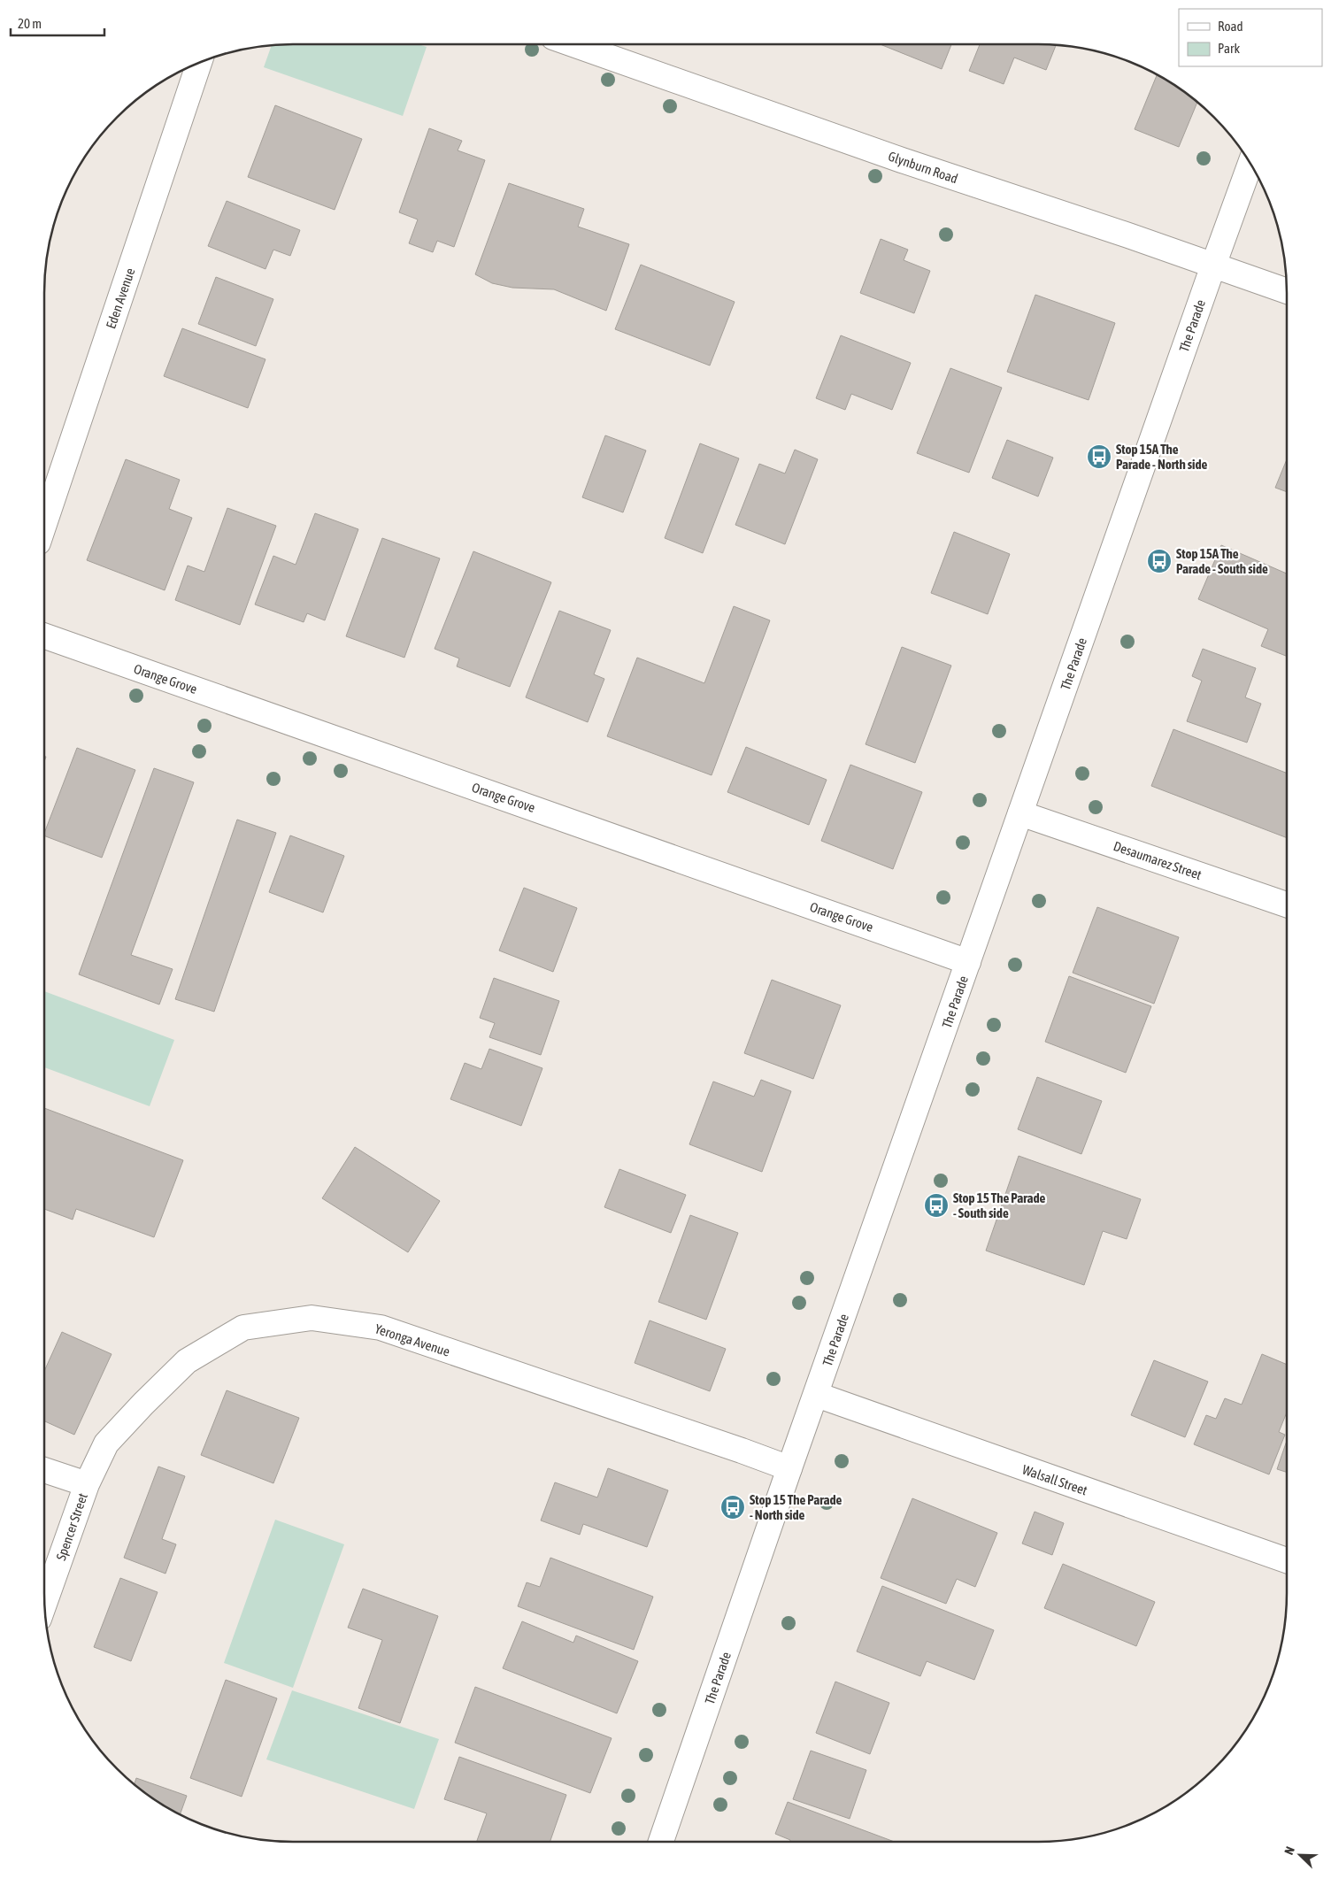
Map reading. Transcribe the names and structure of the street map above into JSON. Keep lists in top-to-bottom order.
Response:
{
  "streets": {
    "street": [
      "Glynburn Road",
      "Eden Avenue",
      "The Parade",
      "Orange Grove",
      "Desaumarez Street",
      "Yeronga Avenue",
      "Walsall Street",
      "Spencer Street"
    ]
  },
  "crossings": [
    ["Glynburn Road", "The Parade"],
    ["The Parade", "Orange Grove"],
    ["The Parade", "Desaumarez Street"],
    ["The Parade", "Yeronga Avenue"],
    ["The Parade", "Walsall Street"],
    ["Yeronga Avenue", "Spencer Street"]
  ],
  "places": {
    "bus stop": [
      "Stop 15A The Parade - North side",
      "Stop 15A The Parade - South side",
      "Stop 15 The Parade - South side",
      "Stop 15 The Parade - North side"
    ]
  },
  "legend": ["Road", "Park"],
  "scale_bar": "20 m",
  "north": "top left"
}
